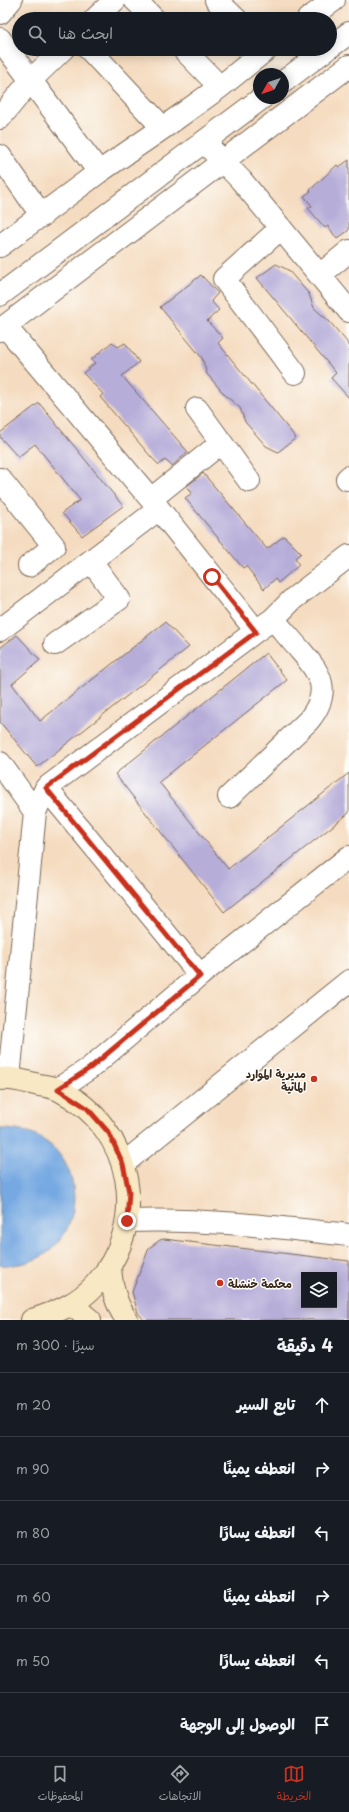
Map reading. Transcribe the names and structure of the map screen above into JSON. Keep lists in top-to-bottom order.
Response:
{
  "places": ["مديرية الموارد المائية", "محكمة خنشلة"],
  "north": "bottom left",
  "page": {
    "search": "ابحث هنا",
    "heading": ["4 دقيقة", "سيرًا · 300 m"],
    "list": [
      ["تابع السير", "20 m"],
      ["انعطف يمينًا", "90 m"],
      ["انعطف يسارًا", "80 m"],
      ["انعطف يمينًا", "60 m"],
      ["انعطف يسارًا", "50 m"],
      "الوصول إلى الوجهة"
    ],
    "nav": ["الخريطة", "الاتجاهات", "المحفوظات"]
  }
}
